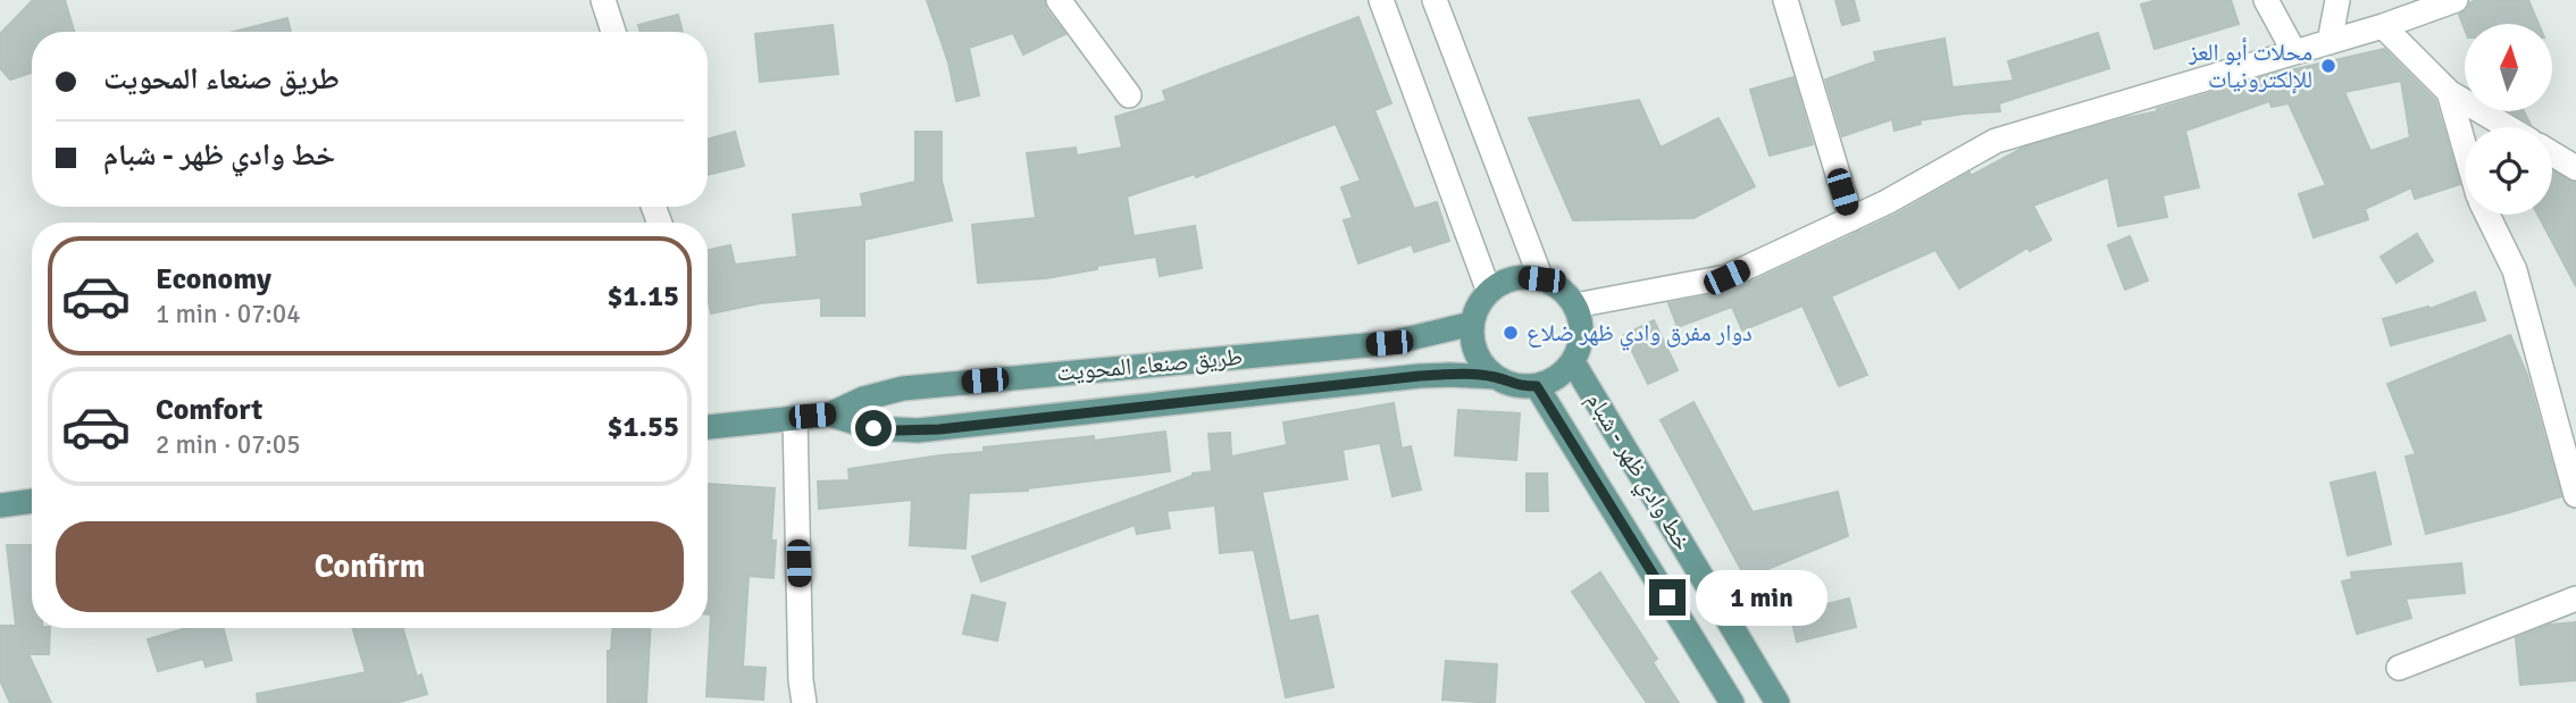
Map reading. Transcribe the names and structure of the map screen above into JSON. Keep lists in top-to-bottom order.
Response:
{
  "streets": {
    "main road": ["طريق صنعاء المحويت", "خط وادي ظهر - شبام"]
  },
  "crossings": [
    ["طريق صنعاء المحويت", "خط وادي ظهر - شبام"]
  ],
  "places": ["محلات أبو العز للإلكترونيات", "دوار مفرق وادي ظهر ضلاع"],
  "north": "top",
  "page": {
    "banner": ["طريق صنعاء المحويت", "خط وادي ظهر - شبام"],
    "list": [
      {
        "name": "Economy",
        "note": "1 min · 07:04",
        "value": "$1.15"
      },
      {
        "name": "Comfort",
        "note": "2 min · 07:05",
        "value": "$1.55"
      }
    ],
    "buttons": "Confirm",
    "bubble": "1 min"
  }
}
